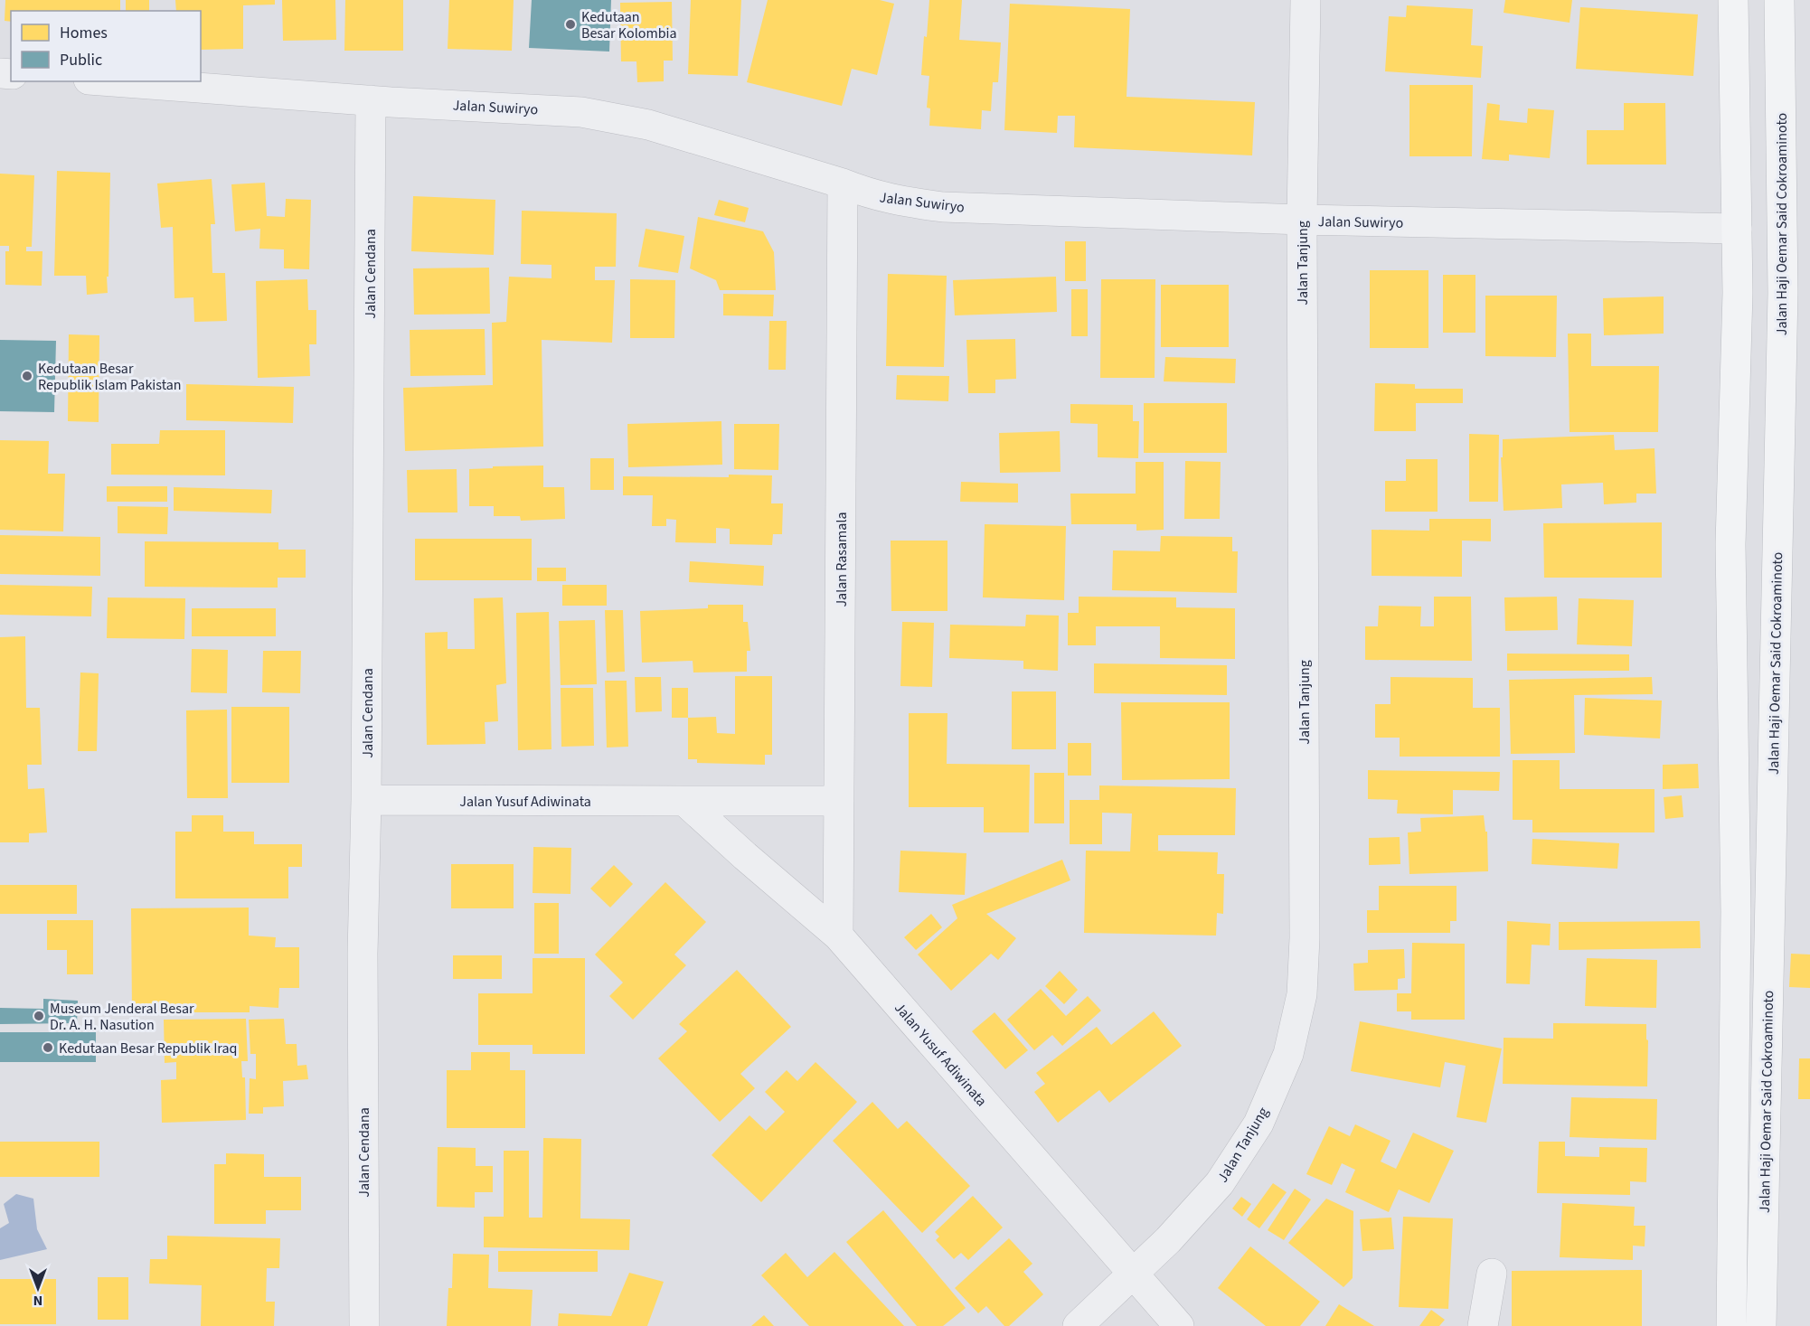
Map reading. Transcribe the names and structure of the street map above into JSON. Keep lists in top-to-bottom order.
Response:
{
  "streets": {
    "main road": ["Jalan Haji Oemar Said Cokroaminoto"],
    "street": [
      "Jalan Suwiryo",
      "Jalan Tanjung",
      "Jalan Cendana",
      "Jalan Rasamala",
      "Jalan Yusuf Adiwinata"
    ]
  },
  "crossings": [
    ["Jalan Suwiryo", "Jalan Tanjung"],
    ["Jalan Suwiryo", "Jalan Cendana"],
    ["Jalan Suwiryo", "Jalan Rasamala"],
    ["Jalan Tanjung", "Jalan Yusuf Adiwinata"],
    ["Jalan Cendana", "Jalan Yusuf Adiwinata"],
    ["Jalan Rasamala", "Jalan Yusuf Adiwinata"]
  ],
  "places": [
    "Kedutaan Besar Kolombia",
    "Kedutaan Besar Republik Islam Pakistan",
    "Museum Jenderal Besar Dr. A. H. Nasution",
    "Kedutaan Besar Republik Iraq"
  ],
  "legend": ["Homes", "Public"],
  "north": "bottom"
}
